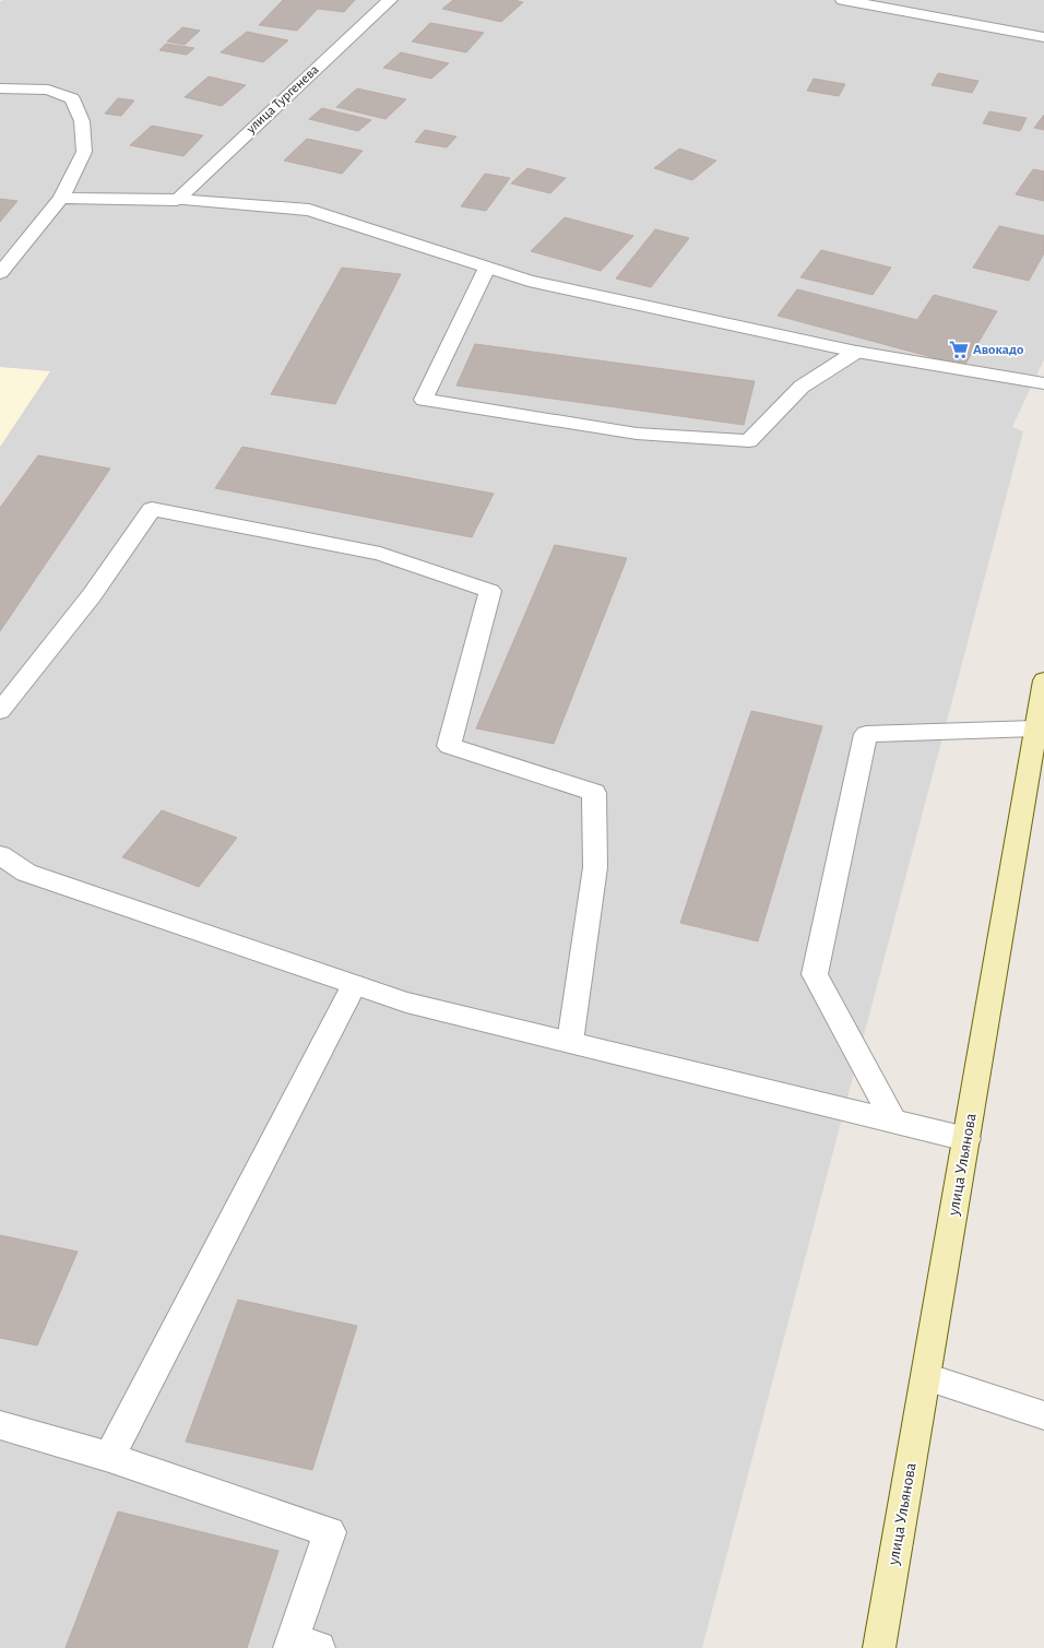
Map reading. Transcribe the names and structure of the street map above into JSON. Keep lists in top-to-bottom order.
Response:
{
  "streets": {
    "main road": ["улица Ульянова"],
    "street": ["улица Тургенева"]
  },
  "places": {
    "supermarket": ["Авокадо"]
  }
}
